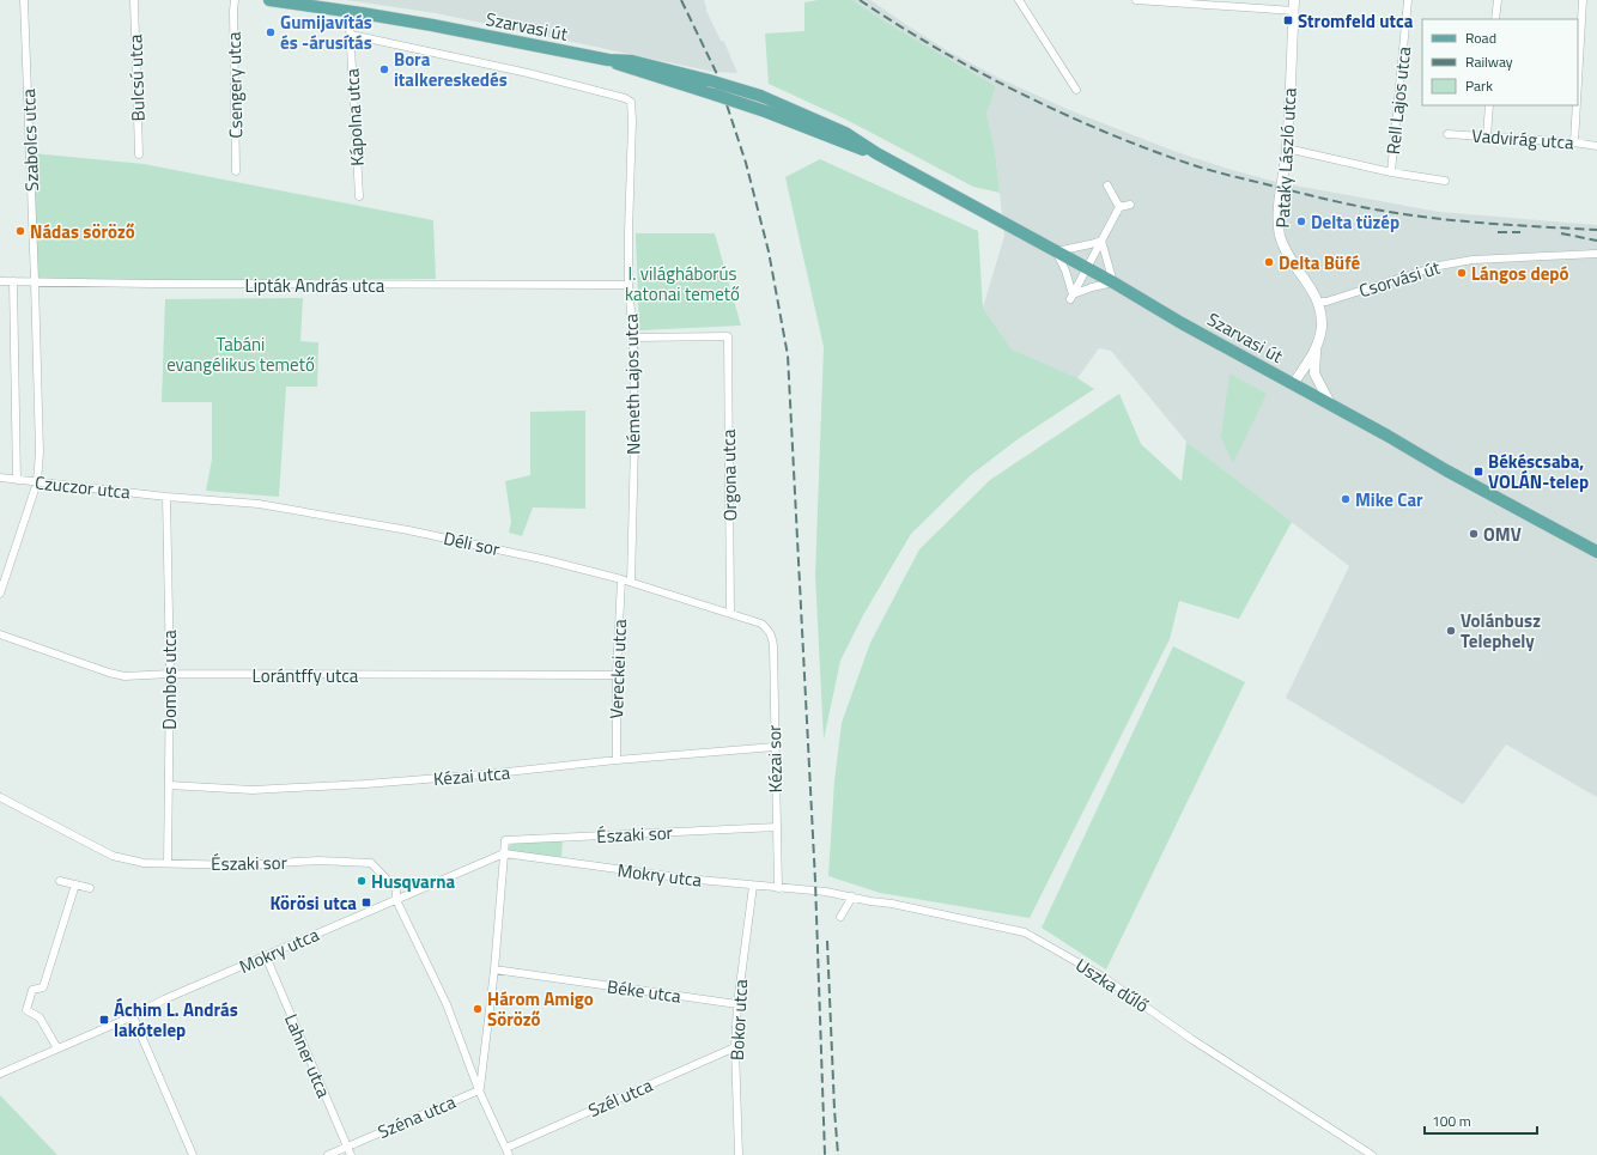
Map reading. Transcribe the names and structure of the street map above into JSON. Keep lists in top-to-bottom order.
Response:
{
  "streets": {
    "main road": ["Szarvasi út"],
    "street": [
      "Bulcsú utca",
      "Csengery utca",
      "Rell Lajos utca",
      "Kápolna utca",
      "Vadvirág utca",
      "Szabolcs utca",
      "Pataky László utca",
      "Csorvási út",
      "Lipták András utca",
      "Németh Lajos utca",
      "Orgona utca",
      "Czuczor utca",
      "Déli sor",
      "Vereckei utca",
      "Lorántffy utca",
      "Dombos utca",
      "Kézai sor",
      "Kézai utca",
      "Északi sor",
      "Mokry utca",
      "Uszka dűlő",
      "Béke utca",
      "Bokor utca",
      "Lahner utca",
      "Szél utca",
      "Széna utca"
    ]
  },
  "crossings": [
    ["Szarvasi út", "Kápolna utca"],
    ["Szarvasi út", "Pataky László utca"],
    ["Kápolna utca", "Németh Lajos utca"],
    ["Szabolcs utca", "Lipták András utca"],
    ["Szabolcs utca", "Czuczor utca"],
    ["Pataky László utca", "Csorvási út"],
    ["Lipták András utca", "Németh Lajos utca"],
    ["Németh Lajos utca", "Orgona utca"],
    ["Németh Lajos utca", "Déli sor"],
    ["Orgona utca", "Déli sor"],
    ["Czuczor utca", "Déli sor"],
    ["Czuczor utca", "Dombos utca"],
    ["Déli sor", "Vereckei utca"],
    ["Déli sor", "Dombos utca"],
    ["Déli sor", "Kézai sor"],
    ["Vereckei utca", "Lorántffy utca"],
    ["Vereckei utca", "Kézai utca"],
    ["Lorántffy utca", "Dombos utca"],
    ["Dombos utca", "Kézai utca"],
    ["Dombos utca", "Északi sor"],
    ["Kézai sor", "Kézai utca"],
    ["Kézai sor", "Északi sor"],
    ["Kézai sor", "Mokry utca"],
    ["Északi sor", "Mokry utca"],
    ["Mokry utca", "Uszka dűlő"],
    ["Mokry utca", "Bokor utca"],
    ["Mokry utca", "Lahner utca"],
    ["Béke utca", "Bokor utca"],
    ["Bokor utca", "Szél utca"],
    ["Lahner utca", "Széna utca"]
  ],
  "parks": ["I. világháborús katonai temető", "Tabáni evangélikus temető"],
  "places": {
    "transit": [
      "Stromfeld utca",
      "Békéscsaba, VOLÁN-telep",
      "Körösi utca",
      "Áchim L. András lakótelep"
    ],
    "other": [
      "Gumijavítás és -árusítás",
      "Bora italkereskedés",
      "Delta tüzép",
      "Nádas söröző",
      "Delta Büfé",
      "Lángos depó",
      "Mike Car",
      "OMV",
      "Volánbusz Telephely",
      "Husqvarna",
      "Három Amigo Söröző"
    ]
  },
  "legend": ["Road", "Railway", "Park"],
  "scale_bar": "100 m"
}
